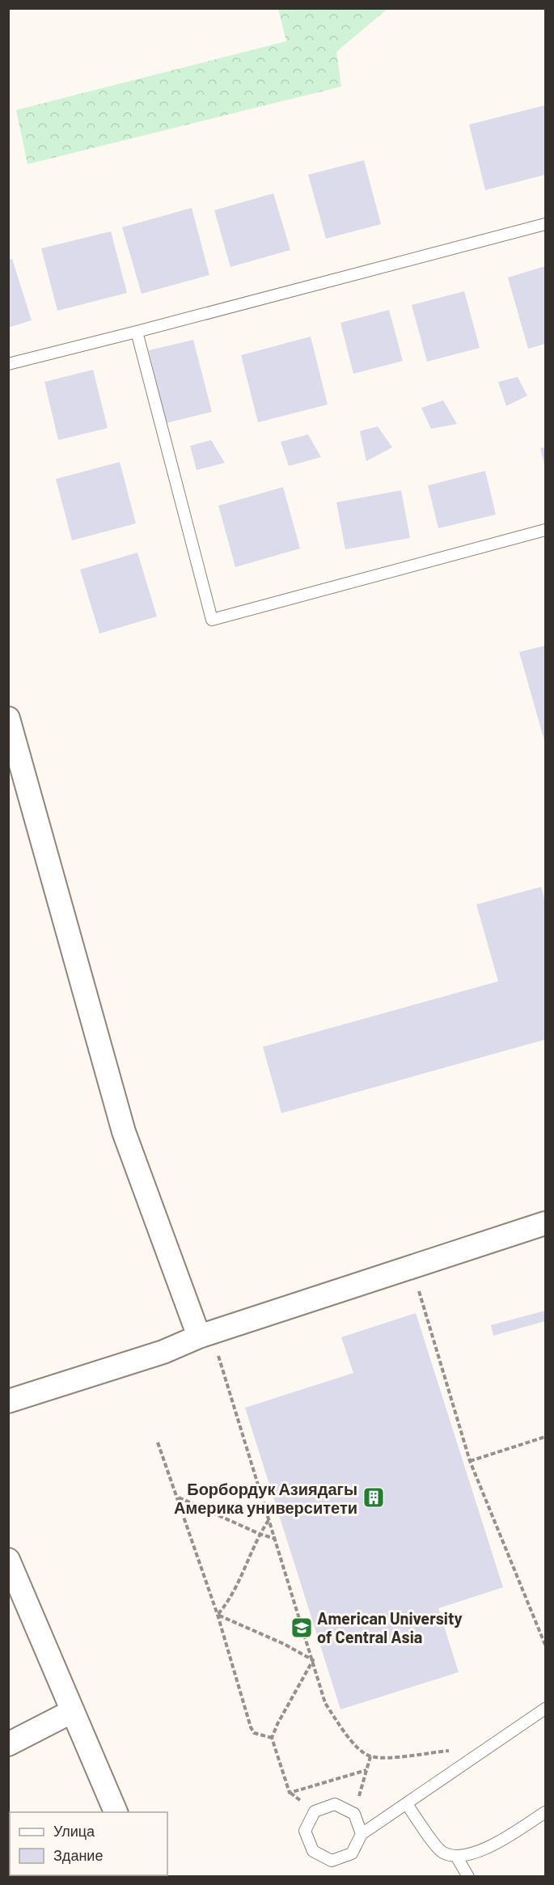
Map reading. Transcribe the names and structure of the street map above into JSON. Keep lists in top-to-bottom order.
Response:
{
  "places": {
    "building": ["Борбордук Азиядагы Америка университети"],
    "school or university": ["American University of Central Asia"]
  },
  "legend": ["Улица", "Здание"]
}
